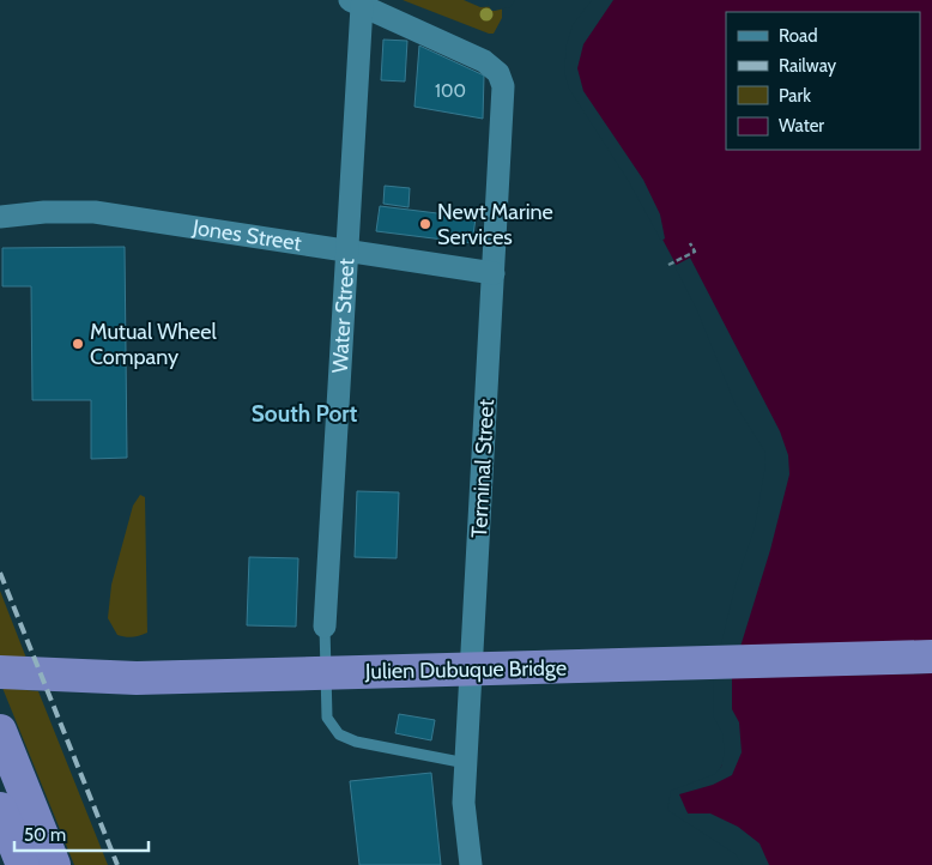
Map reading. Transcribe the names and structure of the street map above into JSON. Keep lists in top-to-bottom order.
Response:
{
  "streets": {
    "highway": ["Julien Dubuque Bridge"],
    "street": ["Jones Street", "Water Street", "Terminal Street"]
  },
  "crossings": [
    ["Jones Street", "Water Street"],
    ["Jones Street", "Terminal Street"],
    ["Water Street", "Terminal Street"]
  ],
  "districts": ["South Port"],
  "places": ["Newt Marine Services", "Mutual Wheel Company"],
  "house_numbers": ["100"],
  "legend": [
    "Road",
    "Railway",
    "Park",
    "Water"
  ],
  "scale_bar": "50 m"
}
